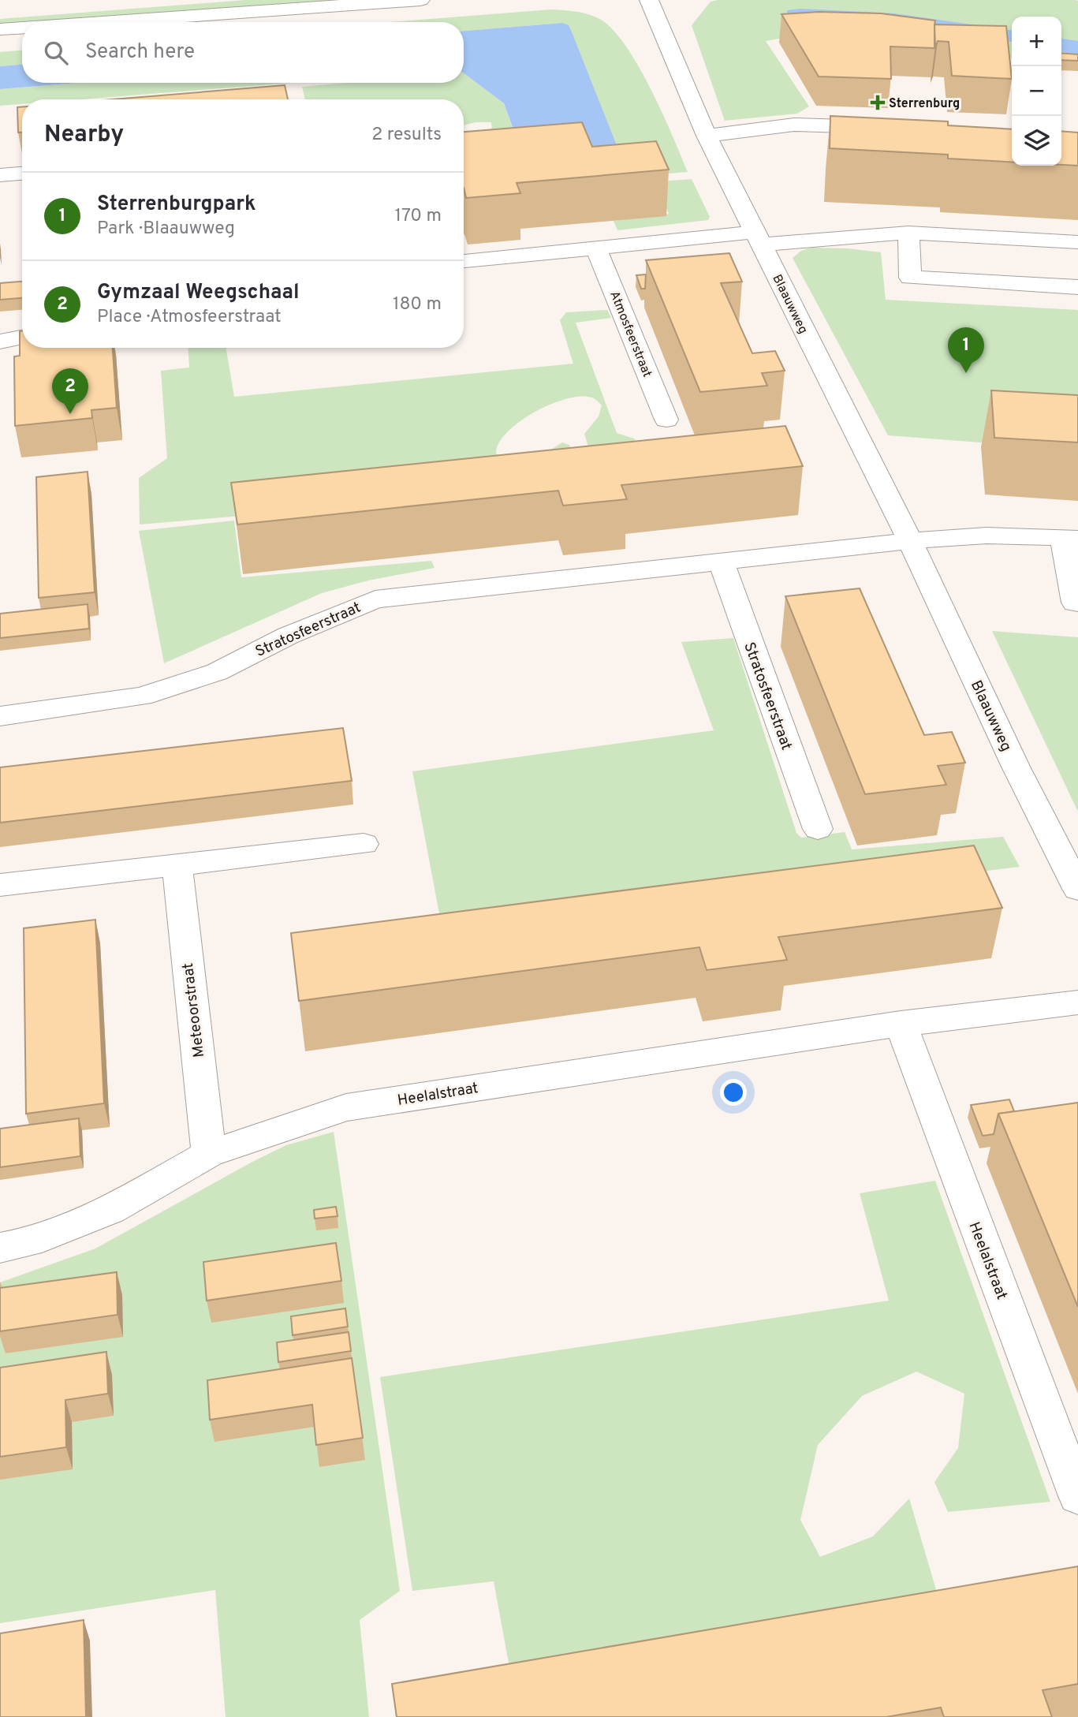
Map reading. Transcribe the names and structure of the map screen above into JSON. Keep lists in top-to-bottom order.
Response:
{
  "streets": {
    "street": [
      "Blaauwweg",
      "Atmosfeerstraat",
      "Stratosfeerstraat",
      "Meteoorstraat",
      "Heelalstraat"
    ]
  },
  "crossings": [
    ["Blaauwweg", "Stratosfeerstraat"],
    ["Meteoorstraat", "Heelalstraat"]
  ],
  "places": {
    "health": ["Sterrenburg"]
  },
  "page": {
    "map_buttons": ["+", "−"],
    "search": "Search here",
    "heading": ["Nearby", "2 results"],
    "list": [
      {
        "mark": "1",
        "name": "Sterrenburgpark",
        "note": "Park · Blaauwweg",
        "value": "170 m"
      },
      {
        "mark": "2",
        "name": "Gymzaal Weegschaal",
        "note": "Place · Atmosfeerstraat",
        "value": "180 m"
      }
    ],
    "pins": ["1", "2"]
  }
}
